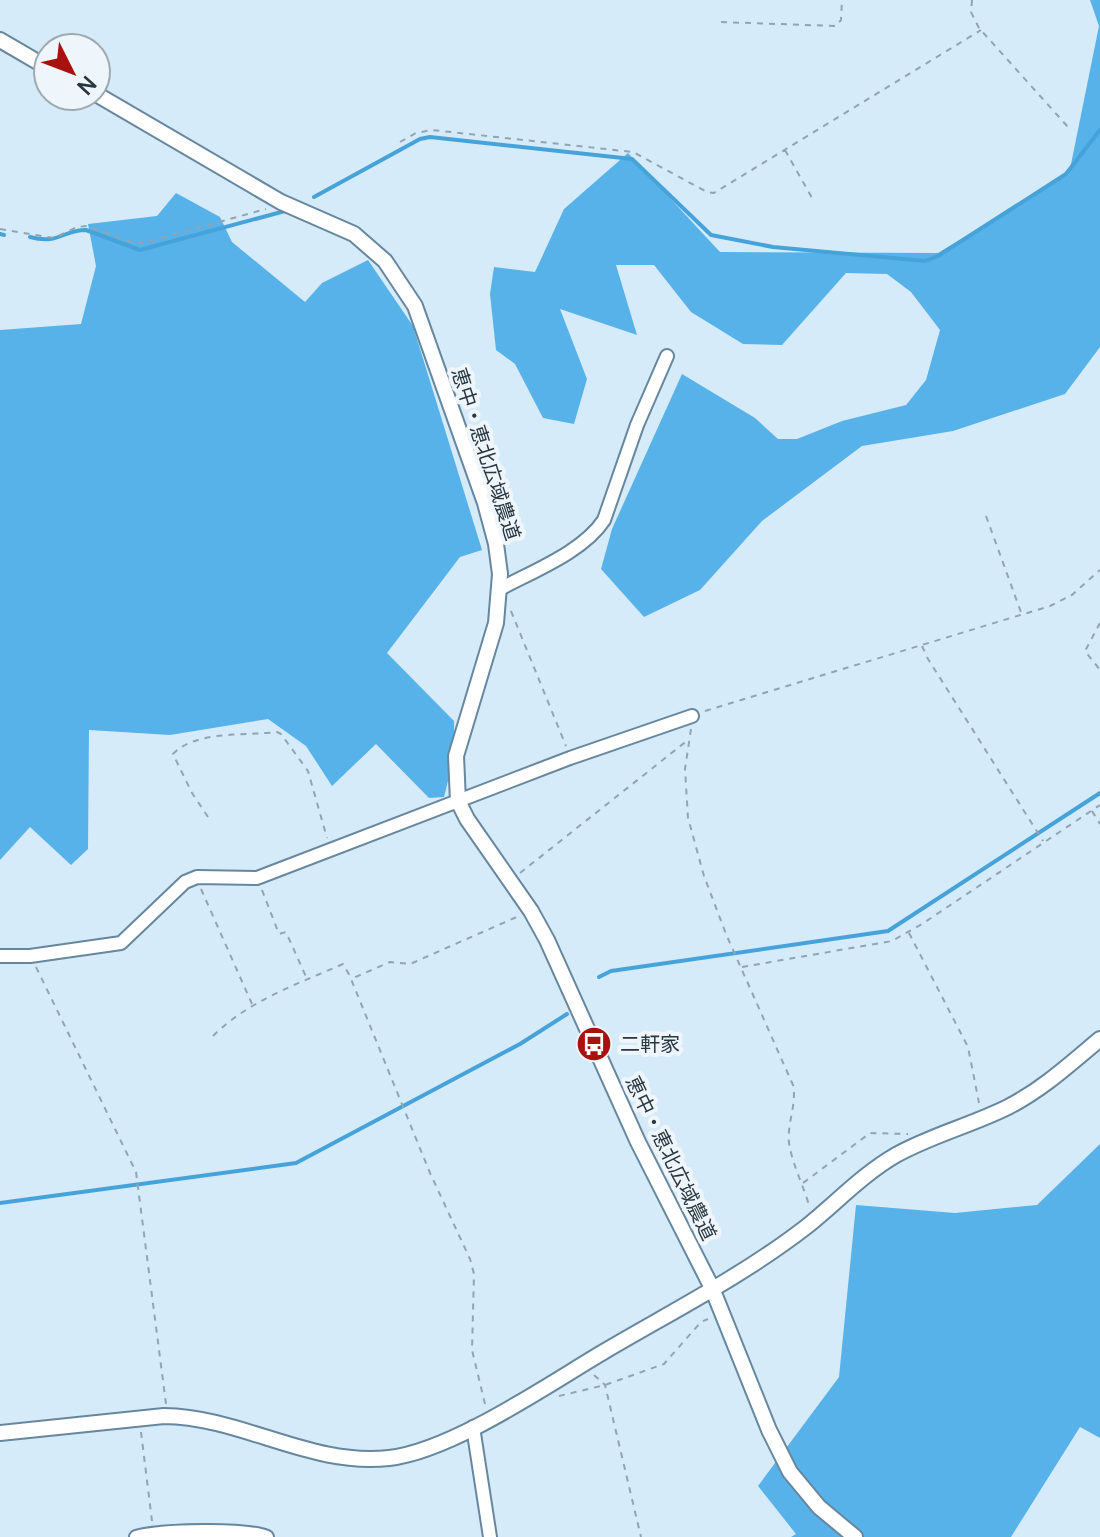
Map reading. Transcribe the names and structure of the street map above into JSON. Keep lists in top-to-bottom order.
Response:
{
  "streets": {
    "street": ["恵中・恵北広域農道"]
  },
  "places": {
    "bus stop": ["二軒家"]
  },
  "north": "bottom right"
}
